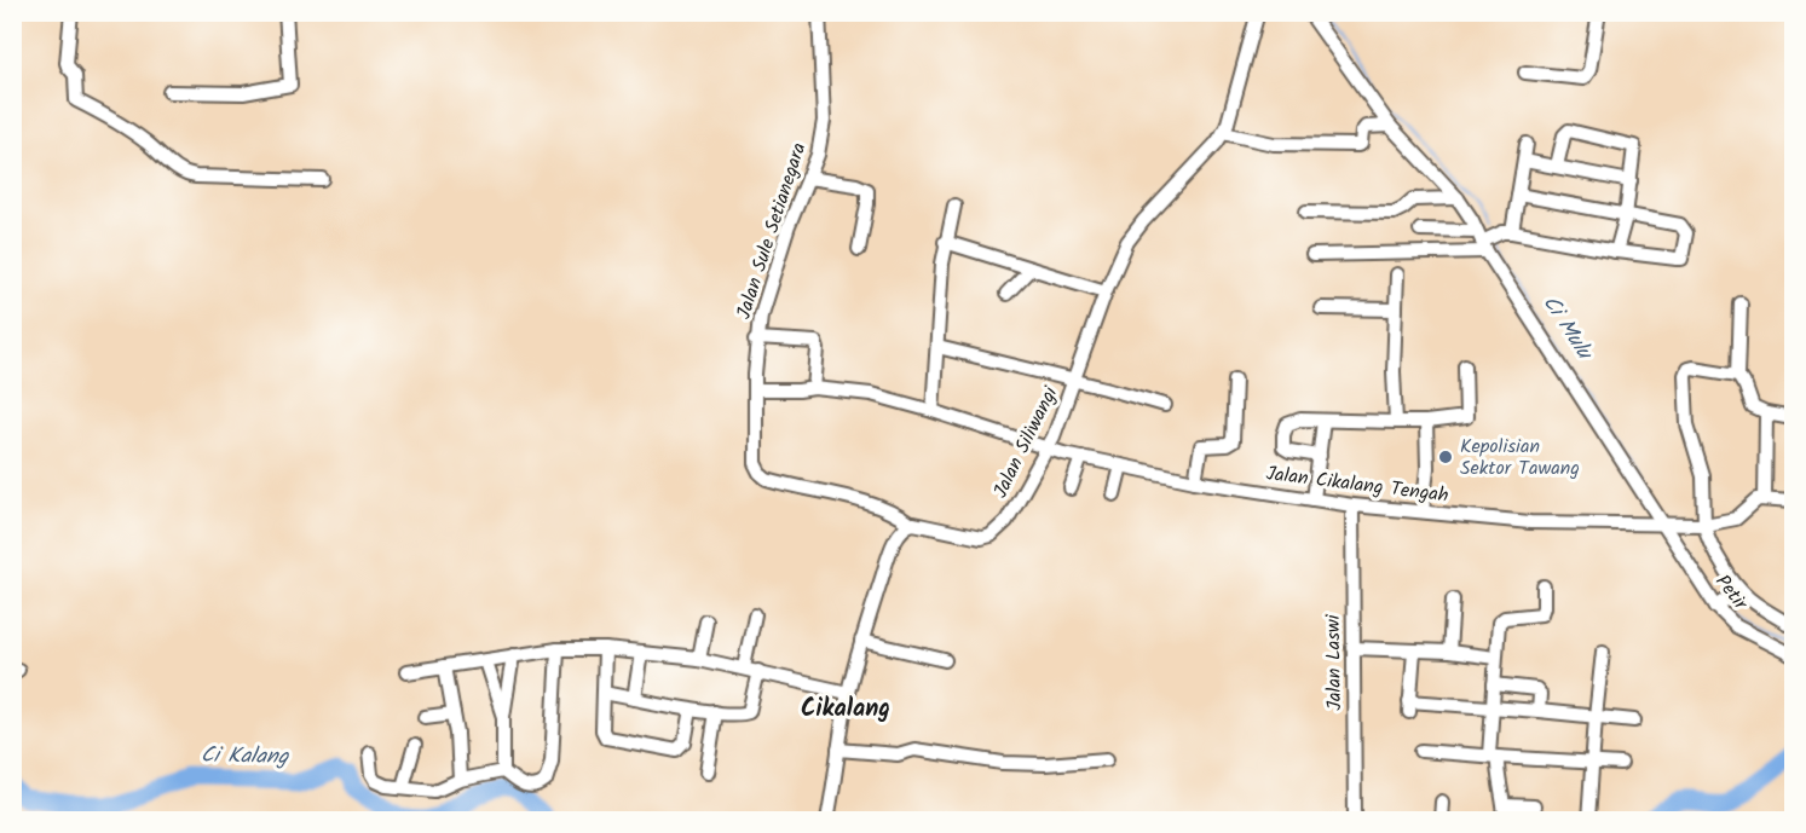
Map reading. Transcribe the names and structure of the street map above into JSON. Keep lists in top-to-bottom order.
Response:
{
  "streets": {
    "street": [
      "Jalan Sule Setianegara",
      "Jalan Siliwangi",
      "Jalan Cikalang Tengah",
      "Petir",
      "Jalan Laswi"
    ]
  },
  "crossings": [
    ["Jalan Sule Setianegara", "Jalan Siliwangi"],
    ["Jalan Sule Setianegara", "Jalan Cikalang Tengah"],
    ["Jalan Siliwangi", "Jalan Cikalang Tengah"],
    ["Jalan Cikalang Tengah", "Petir"],
    ["Jalan Cikalang Tengah", "Jalan Laswi"]
  ],
  "districts": ["Cikalang"],
  "water": ["Ci Mulu", "Ci Kalang"],
  "places": ["Kepolisian Sektor Tawang"]
}
